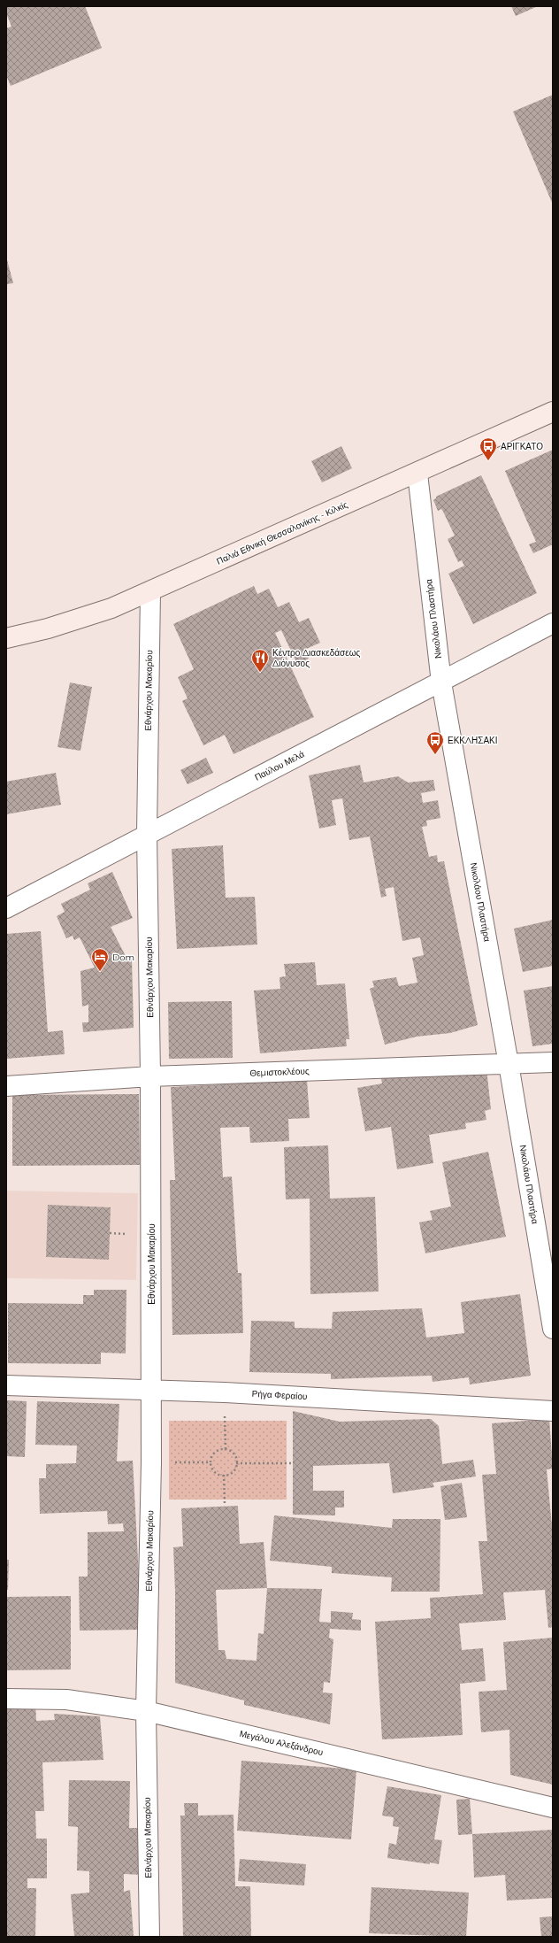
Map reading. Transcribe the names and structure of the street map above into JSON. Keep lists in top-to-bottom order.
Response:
{
  "streets": {
    "main road": ["Παλιά Εθνική Θεσσαλονίκης - Κιλκίς"],
    "street": [
      "Νικολάου Πλαστήρα",
      "Εθνάρχου Μακαρίου",
      "Παύλου Μελά",
      "Θεμιστοκλέους",
      "Ρήγα Φεραίου",
      "Μεγάλου Αλεξάνδρου"
    ]
  },
  "crossings": [
    ["Παλιά Εθνική Θεσσαλονίκης - Κιλκίς", "Νικολάου Πλαστήρα"],
    ["Παλιά Εθνική Θεσσαλονίκης - Κιλκίς", "Εθνάρχου Μακαρίου"],
    ["Νικολάου Πλαστήρα", "Παύλου Μελά"],
    ["Νικολάου Πλαστήρα", "Θεμιστοκλέους"],
    ["Εθνάρχου Μακαρίου", "Παύλου Μελά"],
    ["Εθνάρχου Μακαρίου", "Θεμιστοκλέους"],
    ["Εθνάρχου Μακαρίου", "Ρήγα Φεραίου"],
    ["Εθνάρχου Μακαρίου", "Μεγάλου Αλεξάνδρου"]
  ],
  "places": {
    "bus stop": ["ΑΡΙΓΚΑΤΟ", "ΕΚΚΛΗΣΑΚΙ"],
    "restaurant": ["Κέντρο Διασκεδάσεως Διόνυσος"],
    "hotel": ["Dom"]
  }
}
